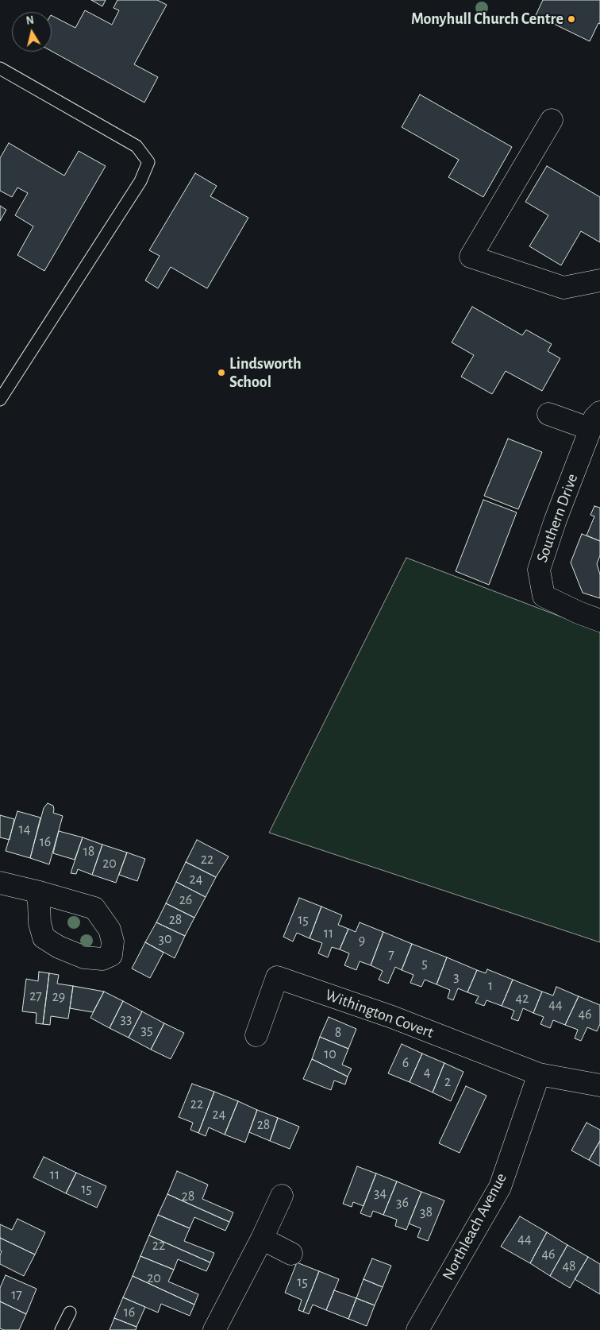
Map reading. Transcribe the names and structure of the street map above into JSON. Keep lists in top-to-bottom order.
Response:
{
  "streets": {
    "street": ["Southern Drive", "Withington Covert", "Northleach Avenue"]
  },
  "crossings": [
    ["Withington Covert", "Northleach Avenue"]
  ],
  "places": ["Monyhull Church Centre", "Lindsworth School"],
  "house_numbers": [
    "14",
    "16",
    "18",
    "22",
    "20",
    "24",
    "26",
    "28",
    "15",
    "11",
    "30",
    "9",
    "7",
    "5",
    "3",
    "1",
    "27",
    "29",
    "42",
    "44",
    "46",
    "33",
    "35",
    "8",
    "10",
    "6",
    "4",
    "2",
    "22",
    "24",
    "28",
    "11",
    "15",
    "34",
    "28",
    "36",
    "38",
    "44",
    "22",
    "46",
    "48",
    "20",
    "15",
    "17",
    "16"
  ],
  "north": "top"
}
